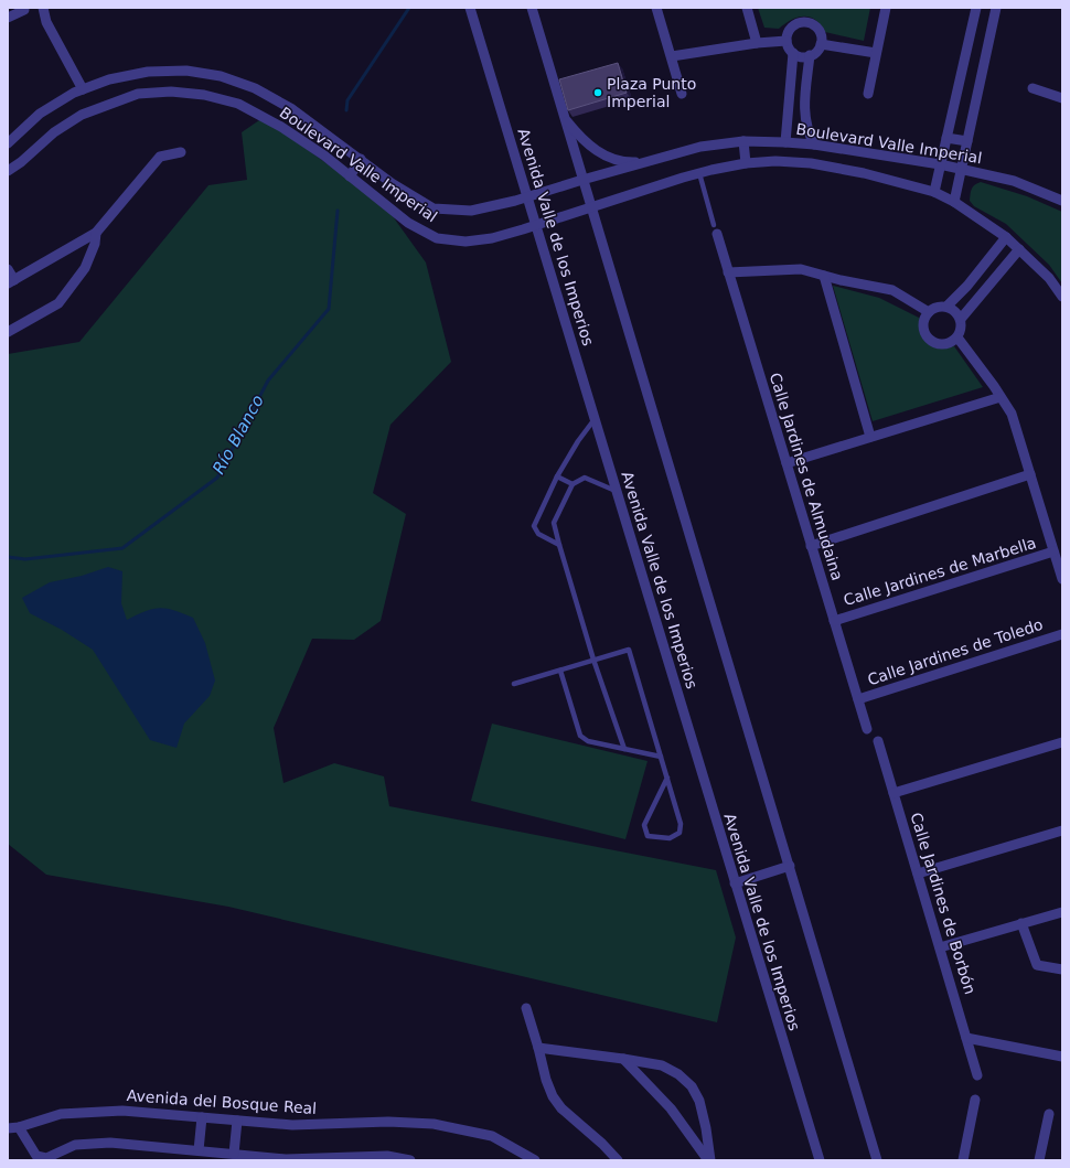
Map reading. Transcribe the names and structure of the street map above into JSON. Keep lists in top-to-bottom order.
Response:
{
  "streets": {
    "street": [
      "Boulevard Valle Imperial",
      "Avenida Valle de los Imperios",
      "Calle Jardines de Almudaina",
      "Calle Jardines de Marbella",
      "Calle Jardines de Toledo",
      "Calle Jardines de Borbón",
      "Avenida del Bosque Real"
    ]
  },
  "crossings": [
    ["Boulevard Valle Imperial", "Avenida Valle de los Imperios"],
    ["Calle Jardines de Almudaina", "Calle Jardines de Marbella"],
    ["Calle Jardines de Almudaina", "Calle Jardines de Toledo"]
  ],
  "water": ["Río Blanco"],
  "places": ["Plaza Punto Imperial"]
}
